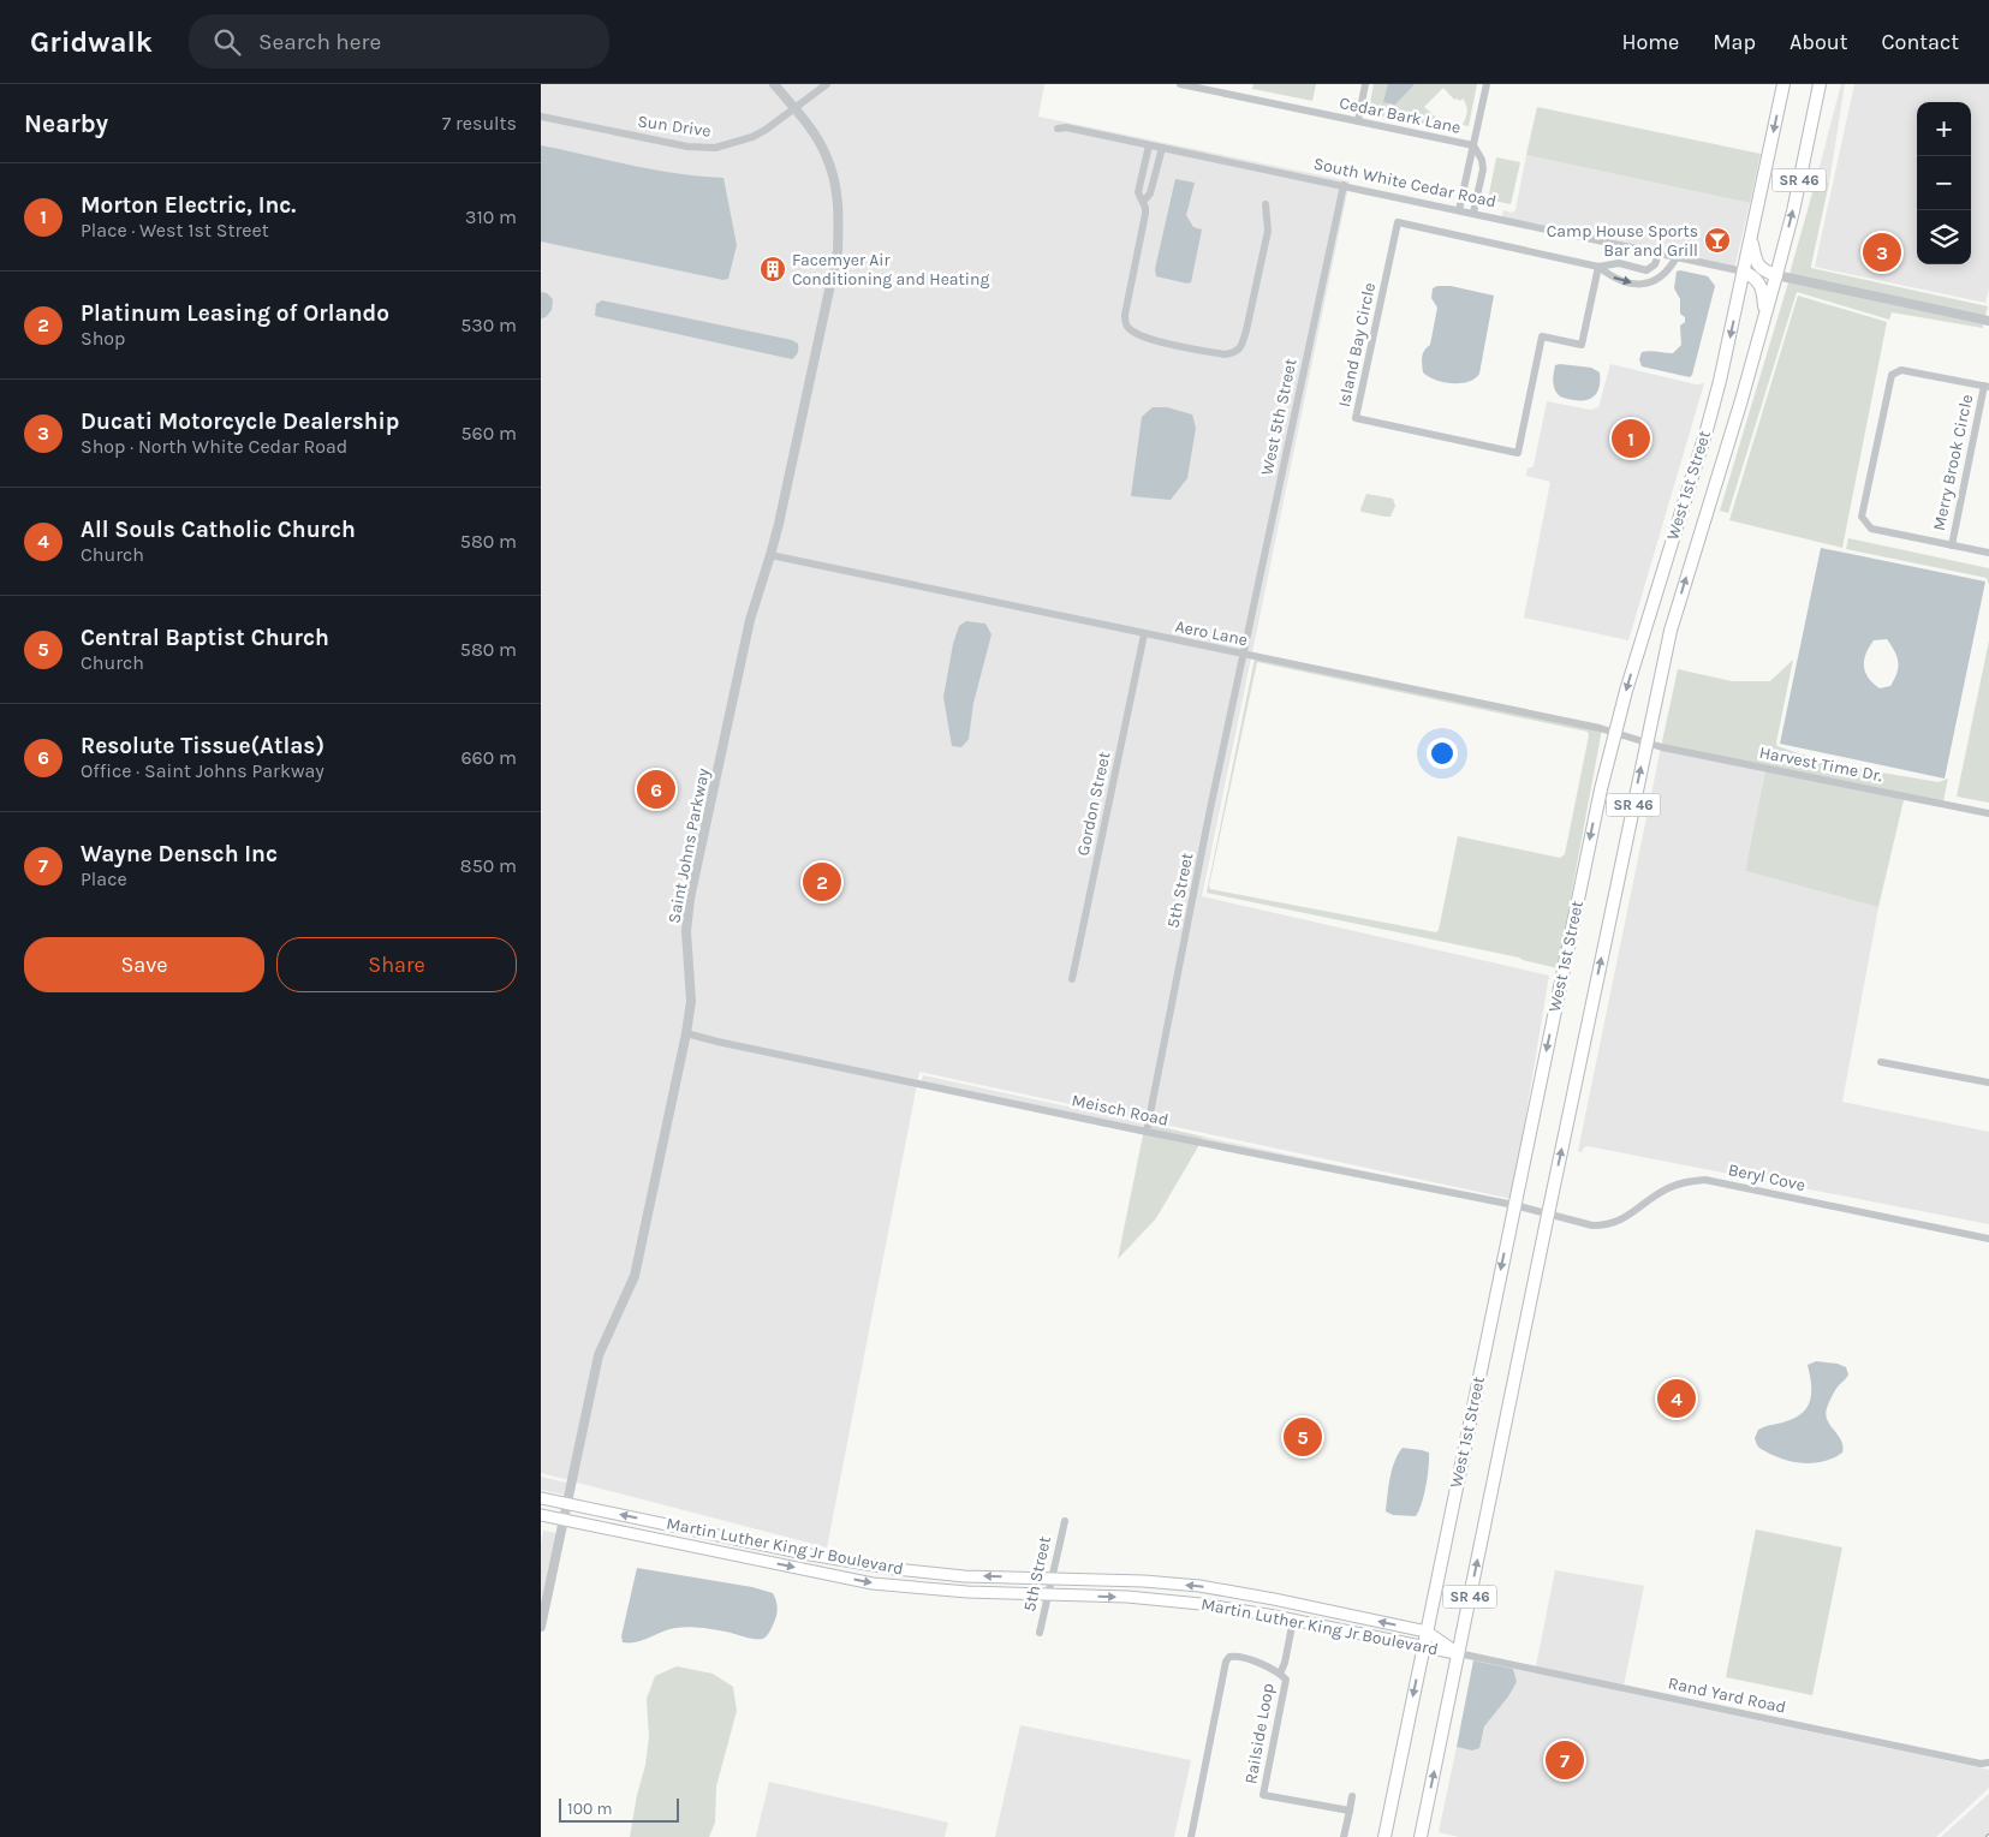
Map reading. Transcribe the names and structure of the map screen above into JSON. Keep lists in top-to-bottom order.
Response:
{
  "streets": {
    "main road": ["SR 46", "West 1st Street", "Martin Luther King Jr Boulevard"],
    "street": [
      "Cedar Bark Lane",
      "Sun Drive",
      "South White Cedar Road",
      "Island Bay Circle",
      "West 5th Street",
      "Merry Brook Circle",
      "Aero Lane",
      "Harvest Time Dr.",
      "Gordon Street",
      "Saint Johns Parkway",
      "5th Street",
      "Meisch Road",
      "Beryl Cove",
      "Rand Yard Road",
      "Railside Loop"
    ]
  },
  "crossings": [
    ["Sun Drive", "Saint Johns Parkway"],
    ["South White Cedar Road", "Island Bay Circle"],
    ["South White Cedar Road", "West 5th Street"],
    ["South White Cedar Road", "West 1st Street"],
    ["West 5th Street", "Aero Lane"],
    ["West 5th Street", "5th Street"],
    ["West 1st Street", "Aero Lane"],
    ["West 1st Street", "Harvest Time Dr."],
    ["West 1st Street", "Meisch Road"],
    ["West 1st Street", "Beryl Cove"],
    ["West 1st Street", "Martin Luther King Jr Boulevard"],
    ["West 1st Street", "Rand Yard Road"],
    ["Aero Lane", "Harvest Time Dr."],
    ["Aero Lane", "Gordon Street"],
    ["Aero Lane", "Saint Johns Parkway"],
    ["Aero Lane", "5th Street"],
    ["Saint Johns Parkway", "Meisch Road"],
    ["Saint Johns Parkway", "Martin Luther King Jr Boulevard"],
    ["5th Street", "Meisch Road"],
    ["5th Street", "Martin Luther King Jr Boulevard"],
    ["Meisch Road", "Beryl Cove"],
    ["Martin Luther King Jr Boulevard", "Rand Yard Road"],
    ["Martin Luther King Jr Boulevard", "Railside Loop"]
  ],
  "places": {
    "bar": ["Camp House Sports Bar and Grill"],
    "building": ["Facemyer Air Conditioning and Heating"]
  },
  "scale_bar": "100 m",
  "page": {
    "header": "Gridwalk",
    "search": "Search here",
    "nav": [
      "Home",
      "Map",
      "About",
      "Contact"
    ],
    "heading": ["Nearby", "7 results"],
    "map_buttons": ["+", "−"],
    "list": [
      {
        "mark": "1",
        "name": "Morton Electric, Inc.",
        "note": "Place · West 1st Street",
        "value": "310 m"
      },
      {
        "mark": "2",
        "name": "Platinum Leasing of Orlando",
        "note": "Shop",
        "value": "530 m"
      },
      {
        "mark": "3",
        "name": "Ducati Motorcycle Dealership",
        "note": "Shop · North White Cedar Road",
        "value": "560 m"
      },
      {
        "mark": "4",
        "name": "All Souls Catholic Church",
        "note": "Church",
        "value": "580 m"
      },
      {
        "mark": "5",
        "name": "Central Baptist Church",
        "note": "Church",
        "value": "580 m"
      },
      {
        "mark": "6",
        "name": "Resolute Tissue(Atlas)",
        "note": "Office · Saint Johns Parkway",
        "value": "660 m"
      },
      {
        "mark": "7",
        "name": "Wayne Densch Inc",
        "note": "Place",
        "value": "850 m"
      }
    ],
    "pins": [
      "3",
      "1",
      "6",
      "2",
      "4",
      "5",
      "7"
    ],
    "buttons": ["Save", "Share"],
    "scale": "100 m"
  }
}
